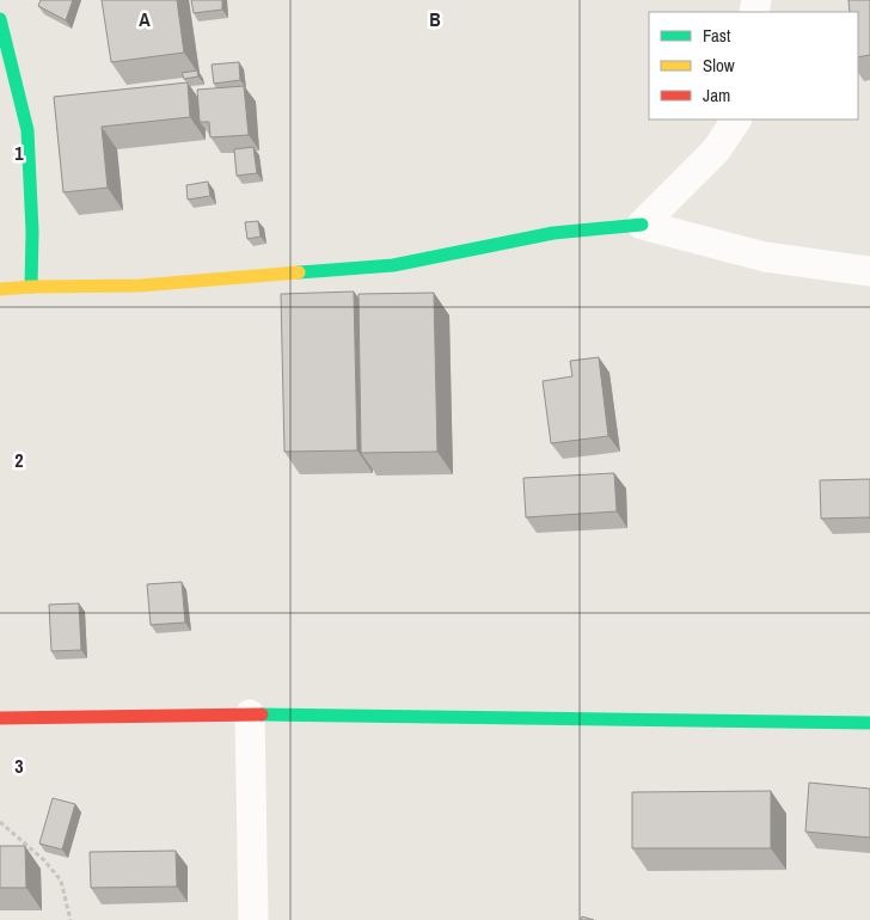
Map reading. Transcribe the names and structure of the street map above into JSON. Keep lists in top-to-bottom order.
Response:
{
  "legend": ["Fast", "Slow", "Jam"],
  "grid": {
    "columns": ["A", "B"],
    "rows": ["1", "2", "3"]
  }
}
